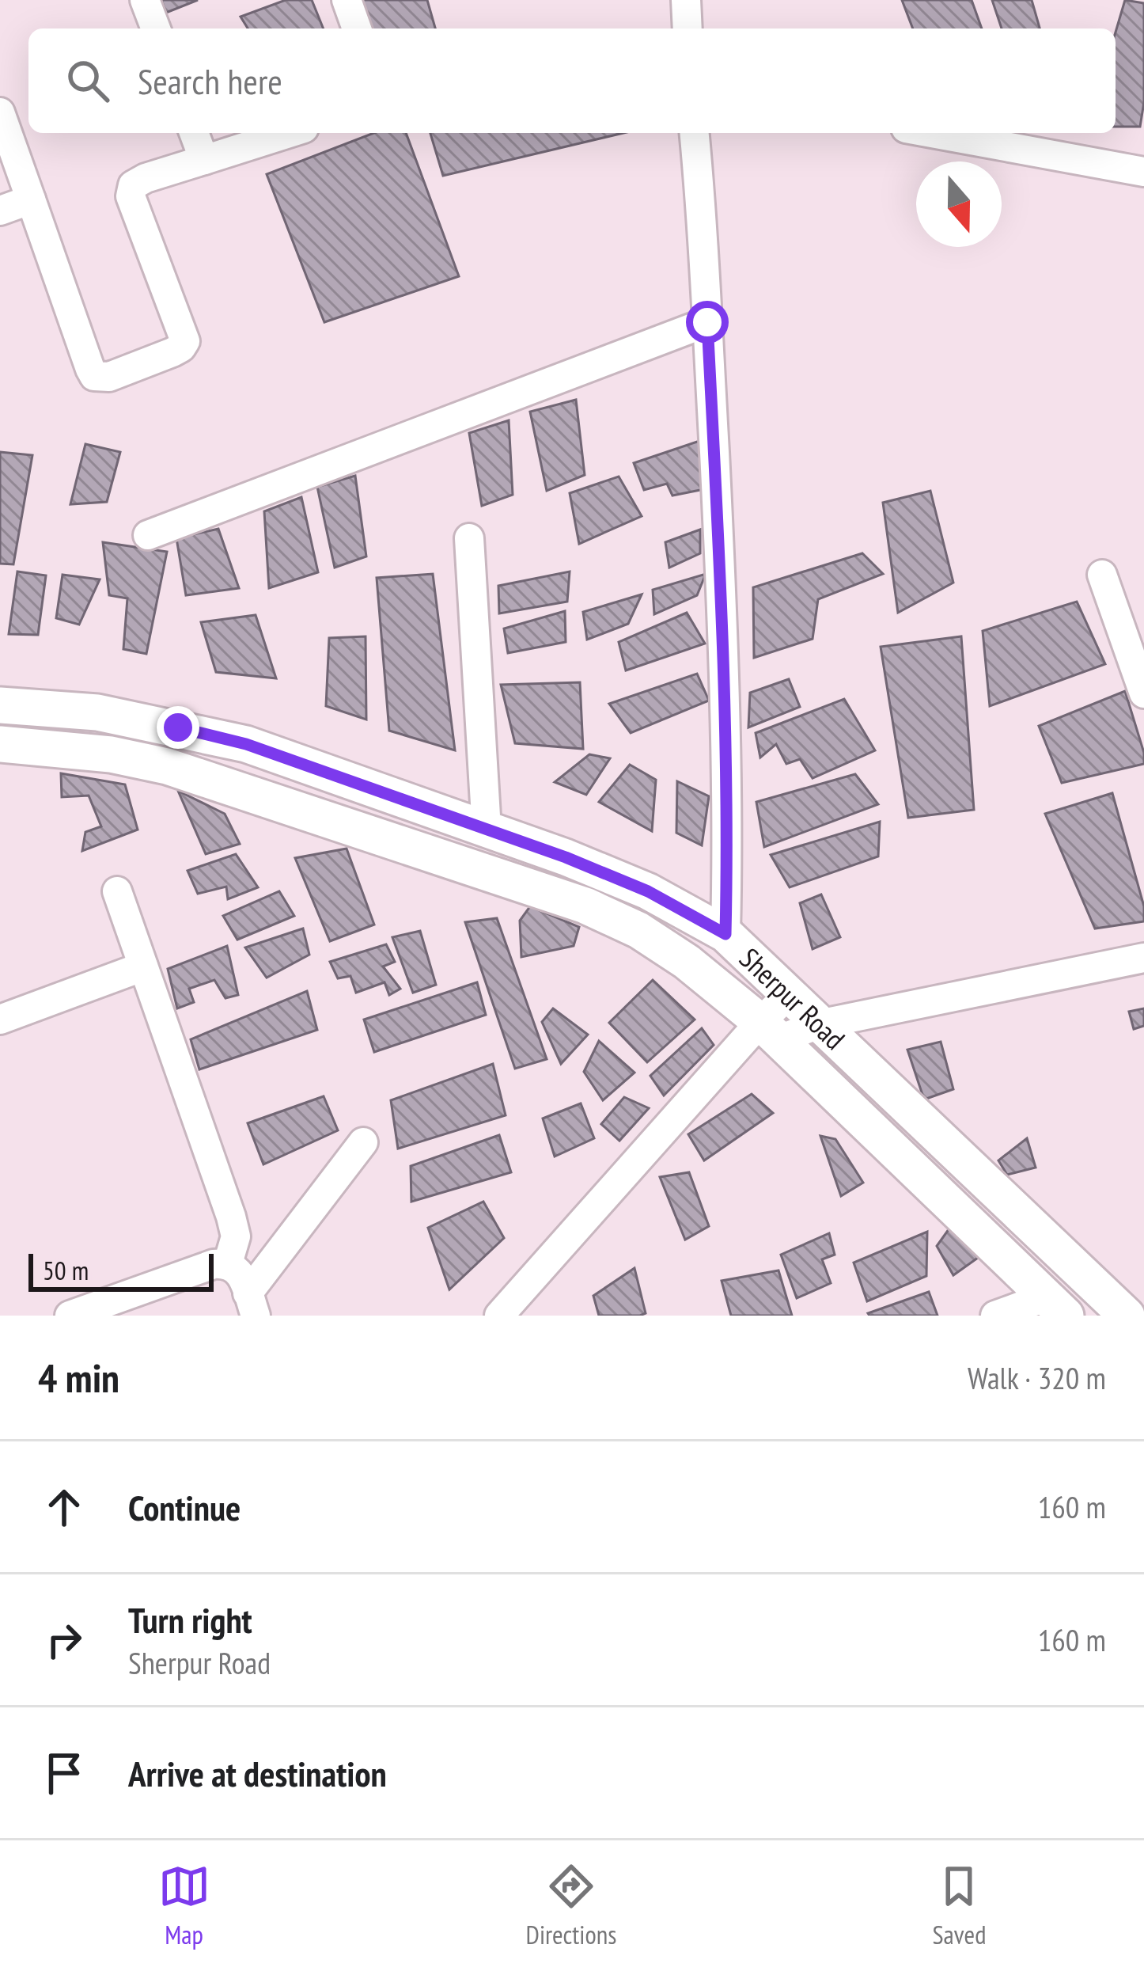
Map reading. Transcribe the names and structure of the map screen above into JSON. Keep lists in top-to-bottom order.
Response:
{
  "streets": {
    "street": ["Sherpur Road"]
  },
  "scale_bar": "50 m",
  "north": "bottom",
  "page": {
    "search": "Search here",
    "scale": "50 m",
    "heading": ["4 min", "Walk · 320 m"],
    "list": [
      ["Continue", "160 m"],
      ["Turn right", "Sherpur Road", "160 m"],
      "Arrive at destination"
    ],
    "nav": ["Map", "Directions", "Saved"]
  }
}
